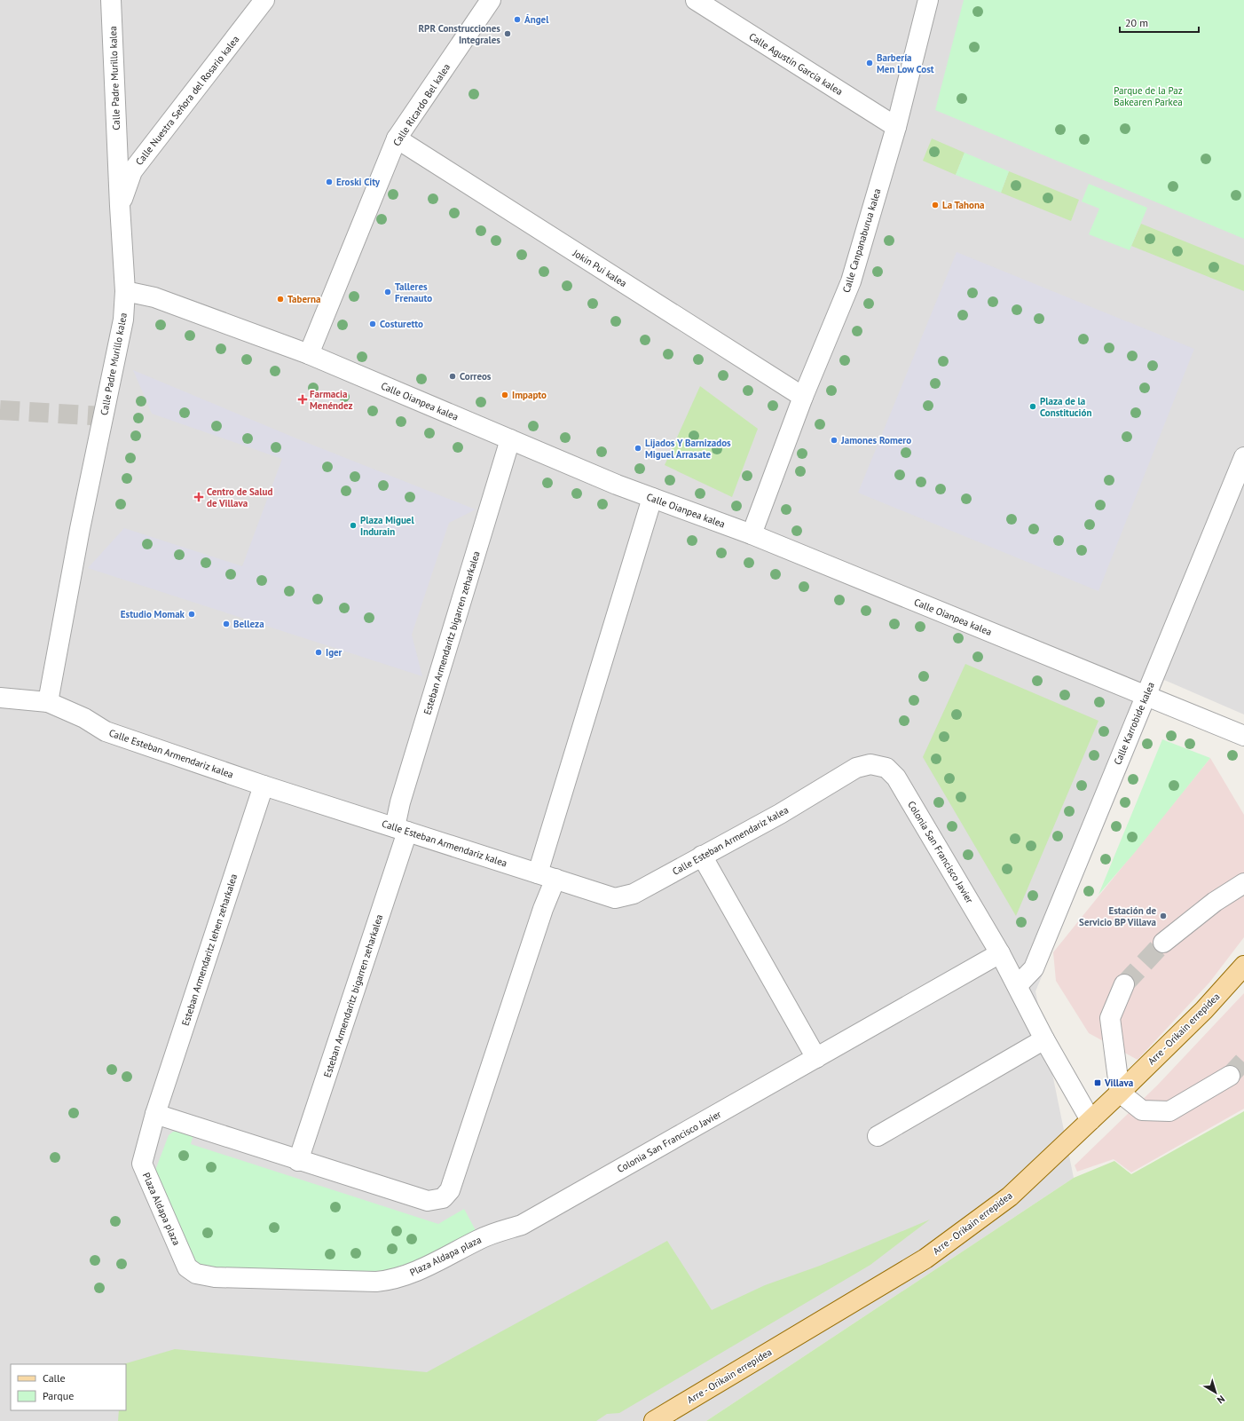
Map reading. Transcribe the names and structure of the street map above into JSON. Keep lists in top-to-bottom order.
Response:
{
  "streets": {
    "main road": ["Arre - Orikain errepidea"],
    "street": [
      "Calle Agustín García kalea",
      "Calle Padre Murillo kalea",
      "Calle Nuestra Señora del Rosario kalea",
      "Calle Ricardo Bel kalea",
      "Calle Canpanaburua kalea",
      "Jokin Pui kalea",
      "Calle Oianpea kalea",
      "Esteban Armendaritz bigarren zeharkalea",
      "Calle Karrobide kalea",
      "Calle Esteban Armendariz kalea",
      "Colonia San Francisco Javier",
      "Esteban Armendaritz lehen zeharkalea",
      "Plaza Aldapa plaza"
    ]
  },
  "crossings": [
    ["Calle Agustín García kalea", "Calle Canpanaburua kalea"],
    ["Calle Padre Murillo kalea", "Calle Nuestra Señora del Rosario kalea"],
    ["Calle Padre Murillo kalea", "Calle Oianpea kalea"],
    ["Calle Padre Murillo kalea", "Calle Esteban Armendariz kalea"],
    ["Calle Ricardo Bel kalea", "Jokin Pui kalea"],
    ["Calle Ricardo Bel kalea", "Calle Oianpea kalea"],
    ["Calle Canpanaburua kalea", "Jokin Pui kalea"],
    ["Calle Canpanaburua kalea", "Calle Oianpea kalea"],
    ["Calle Oianpea kalea", "Esteban Armendaritz bigarren zeharkalea"],
    ["Calle Oianpea kalea", "Calle Karrobide kalea"],
    ["Esteban Armendaritz bigarren zeharkalea", "Calle Esteban Armendariz kalea"],
    ["Calle Karrobide kalea", "Colonia San Francisco Javier"],
    ["Calle Esteban Armendariz kalea", "Colonia San Francisco Javier"],
    ["Calle Esteban Armendariz kalea", "Esteban Armendaritz lehen zeharkalea"],
    ["Colonia San Francisco Javier", "Arre - Orikain errepidea"],
    ["Colonia San Francisco Javier", "Plaza Aldapa plaza"],
    ["Esteban Armendaritz lehen zeharkalea", "Plaza Aldapa plaza"]
  ],
  "parks": ["Parque de la Paz Bakearen Parkea"],
  "places": {
    "other": [
      "Ángel",
      "RPR Construcciones Integrales",
      "Barbería Men Low Cost",
      "Eroski City",
      "La Tahona",
      "Talleres Frenauto",
      "Taberna",
      "Costuretto",
      "Correos",
      "Impapto",
      "Plaza de la Constitución",
      "Jamones Romero",
      "Lijados Y Barnizados Miguel Arrasate",
      "Plaza Miguel Indurain",
      "Estudio Momak",
      "Belleza",
      "Iger",
      "Estación de Servicio BP Villava"
    ],
    "health": ["Farmacia Menéndez", "Centro de Salud de Villava"],
    "transit": ["Villava"]
  },
  "legend": ["Calle", "Parque"],
  "scale_bar": "20 m",
  "north": "bottom right"
}
